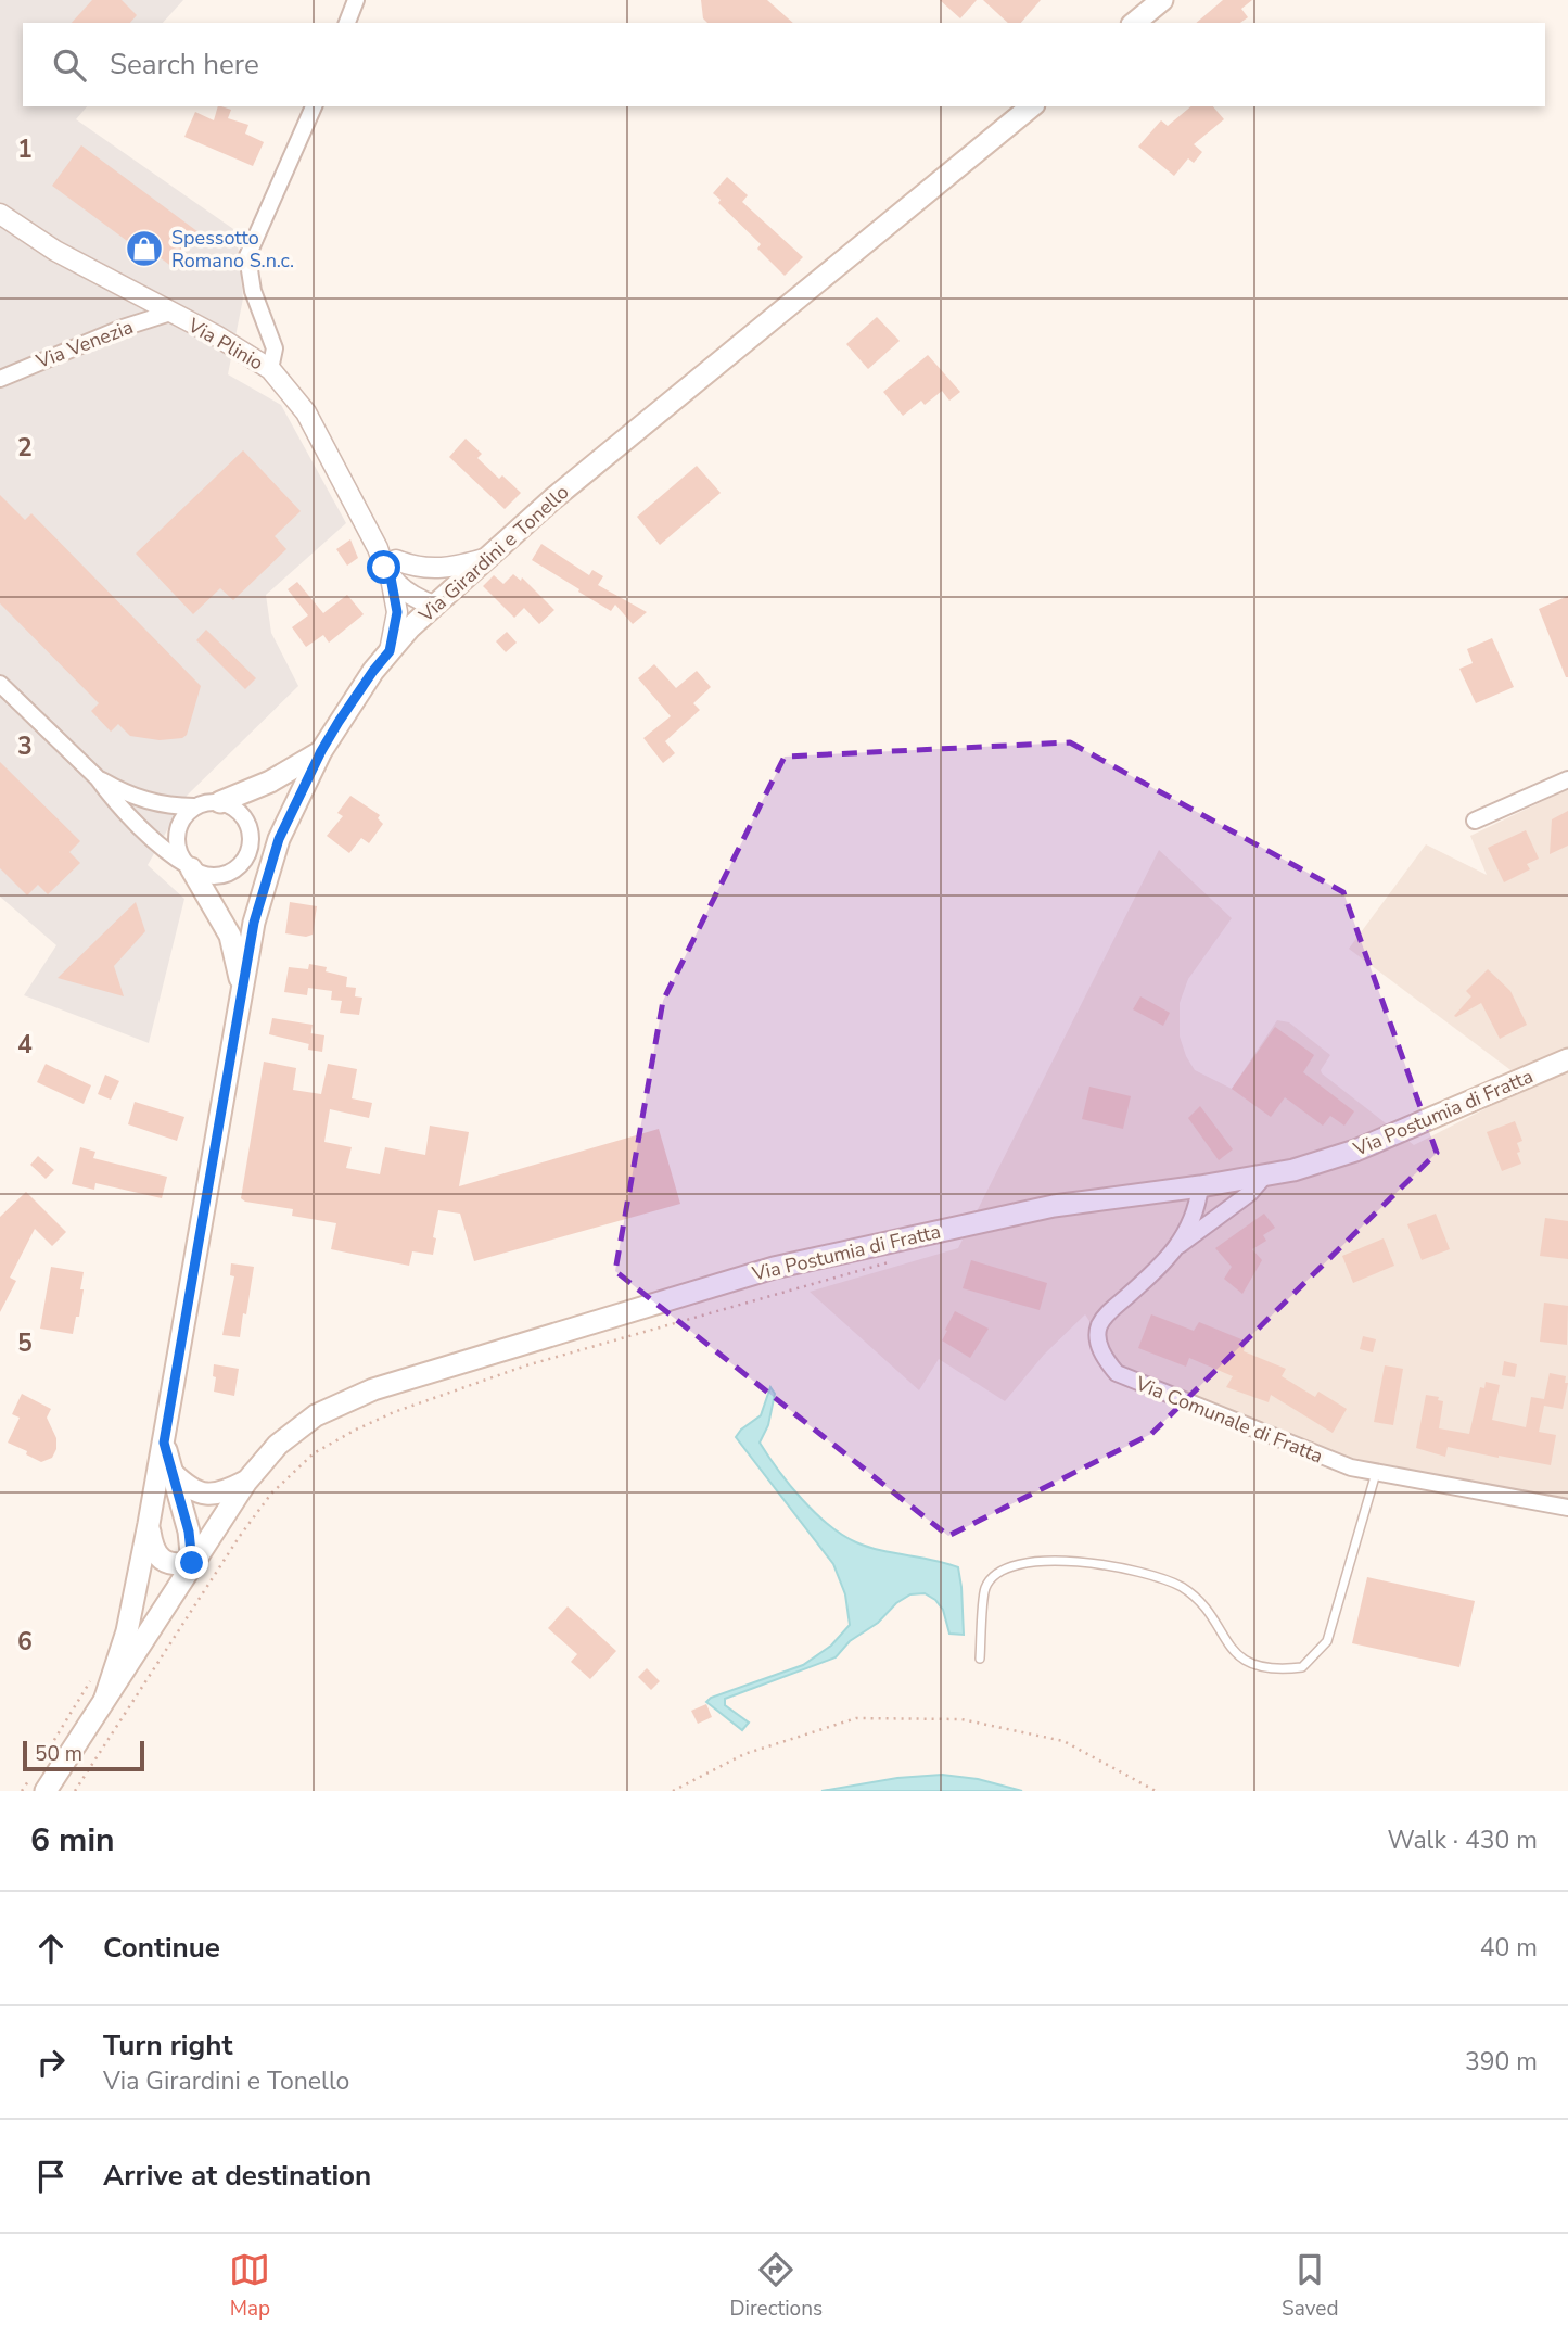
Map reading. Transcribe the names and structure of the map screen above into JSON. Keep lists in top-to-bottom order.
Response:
{
  "streets": {
    "main road": ["Via Girardini e Tonello", "Via Postumia di Fratta"],
    "street": ["Via Venezia", "Via Plinio", "Via Comunale di Fratta"]
  },
  "crossings": [
    ["Via Venezia", "Via Plinio"],
    ["Via Plinio", "Via Girardini e Tonello"],
    ["Via Girardini e Tonello", "Via Postumia di Fratta"],
    ["Via Postumia di Fratta", "Via Comunale di Fratta"]
  ],
  "places": {
    "shop": ["Spessotto Romano S.n.c."]
  },
  "scale_bar": "50 m",
  "page": {
    "search": "Search here",
    "scale": "50 m",
    "heading": ["6 min", "Walk · 430 m"],
    "list": [
      ["Continue", "40 m"],
      ["Turn right", "Via Girardini e Tonello", "390 m"],
      "Arrive at destination"
    ],
    "nav": ["Map", "Directions", "Saved"]
  },
  "grid": {
    "rows": [
      "1",
      "2",
      "3",
      "4",
      "5",
      "6"
    ]
  }
}
